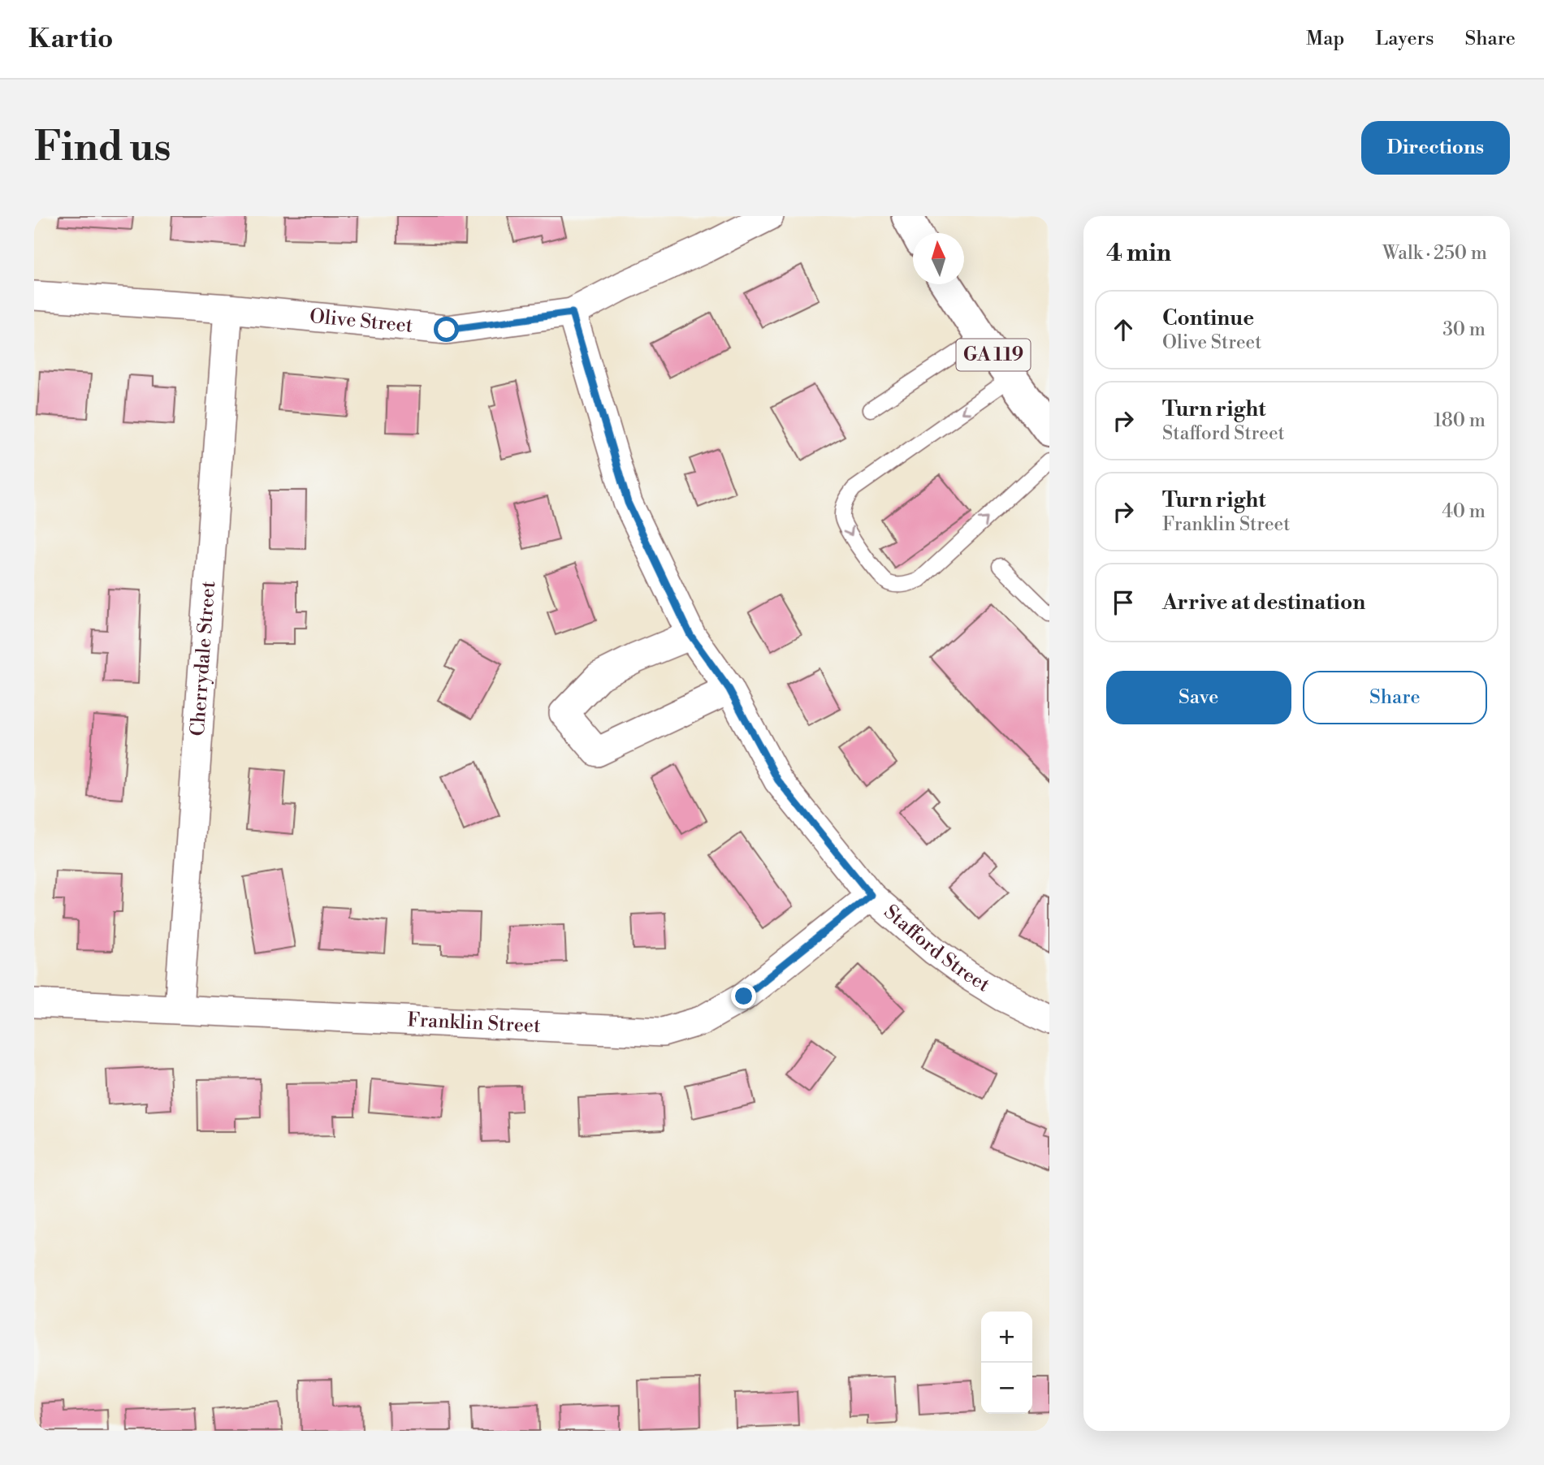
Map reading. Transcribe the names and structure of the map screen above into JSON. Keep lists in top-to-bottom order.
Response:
{
  "streets": {
    "main road": ["GA 119"],
    "street": [
      "Olive Street",
      "Cherrydale Street",
      "Stafford Street",
      "Franklin Street"
    ]
  },
  "crossings": [
    ["Olive Street", "Cherrydale Street"],
    ["Olive Street", "Stafford Street"],
    ["Cherrydale Street", "Franklin Street"],
    ["Stafford Street", "Franklin Street"]
  ],
  "north": "top",
  "page": {
    "header": "Kartio",
    "nav": ["Map", "Layers", "Share"],
    "buttons": [
      "Directions",
      ["Save", "Share"]
    ],
    "title": "Find us",
    "heading": ["4 min", "Walk · 250 m"],
    "list": [
      ["Continue", "Olive Street", "30 m"],
      ["Turn right", "Stafford Street", "180 m"],
      ["Turn right", "Franklin Street", "40 m"],
      "Arrive at destination"
    ],
    "map_buttons": ["+", "−"]
  }
}
